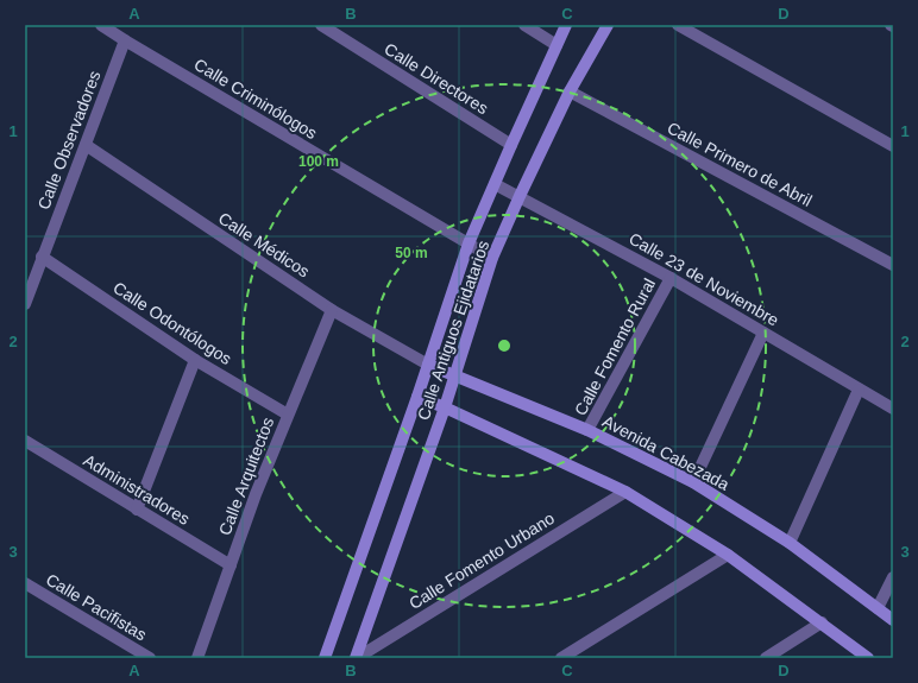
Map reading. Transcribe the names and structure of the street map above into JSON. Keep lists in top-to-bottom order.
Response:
{
  "streets": {
    "street": [
      "Calle Directores",
      "Calle Criminólogos",
      "Calle Observadores",
      "Calle Primero de Abril",
      "Calle Médicos",
      "Calle 23 de Noviembre",
      "Calle Odontólogos",
      "Calle Antiguos Ejidatarios",
      "Calle Fomento Rural",
      "Avenida Cabezada",
      "Calle Arquitectos",
      "Administradores",
      "Calle Fomento Urbano",
      "Calle Pacifistas"
    ]
  },
  "crossings": [
    ["Calle Directores", "Calle Antiguos Ejidatarios"],
    ["Calle Criminólogos", "Calle Observadores"],
    ["Calle Criminólogos", "Calle Antiguos Ejidatarios"],
    ["Calle Observadores", "Calle Médicos"],
    ["Calle Observadores", "Calle Odontólogos"],
    ["Calle Primero de Abril", "Calle Antiguos Ejidatarios"],
    ["Calle Médicos", "Calle Antiguos Ejidatarios"],
    ["Calle Médicos", "Avenida Cabezada"],
    ["Calle Médicos", "Calle Arquitectos"],
    ["Calle 23 de Noviembre", "Calle Antiguos Ejidatarios"],
    ["Calle 23 de Noviembre", "Calle Fomento Rural"],
    ["Calle Odontólogos", "Calle Arquitectos"],
    ["Calle Antiguos Ejidatarios", "Avenida Cabezada"],
    ["Calle Antiguos Ejidatarios", "Calle Fomento Urbano"],
    ["Calle Fomento Rural", "Avenida Cabezada"],
    ["Calle Arquitectos", "Administradores"]
  ],
  "grid": {
    "columns": [
      "A",
      "B",
      "C",
      "D"
    ],
    "rows": ["1", "2", "3"]
  },
  "rings": ["100 m", "50 m"]
}
